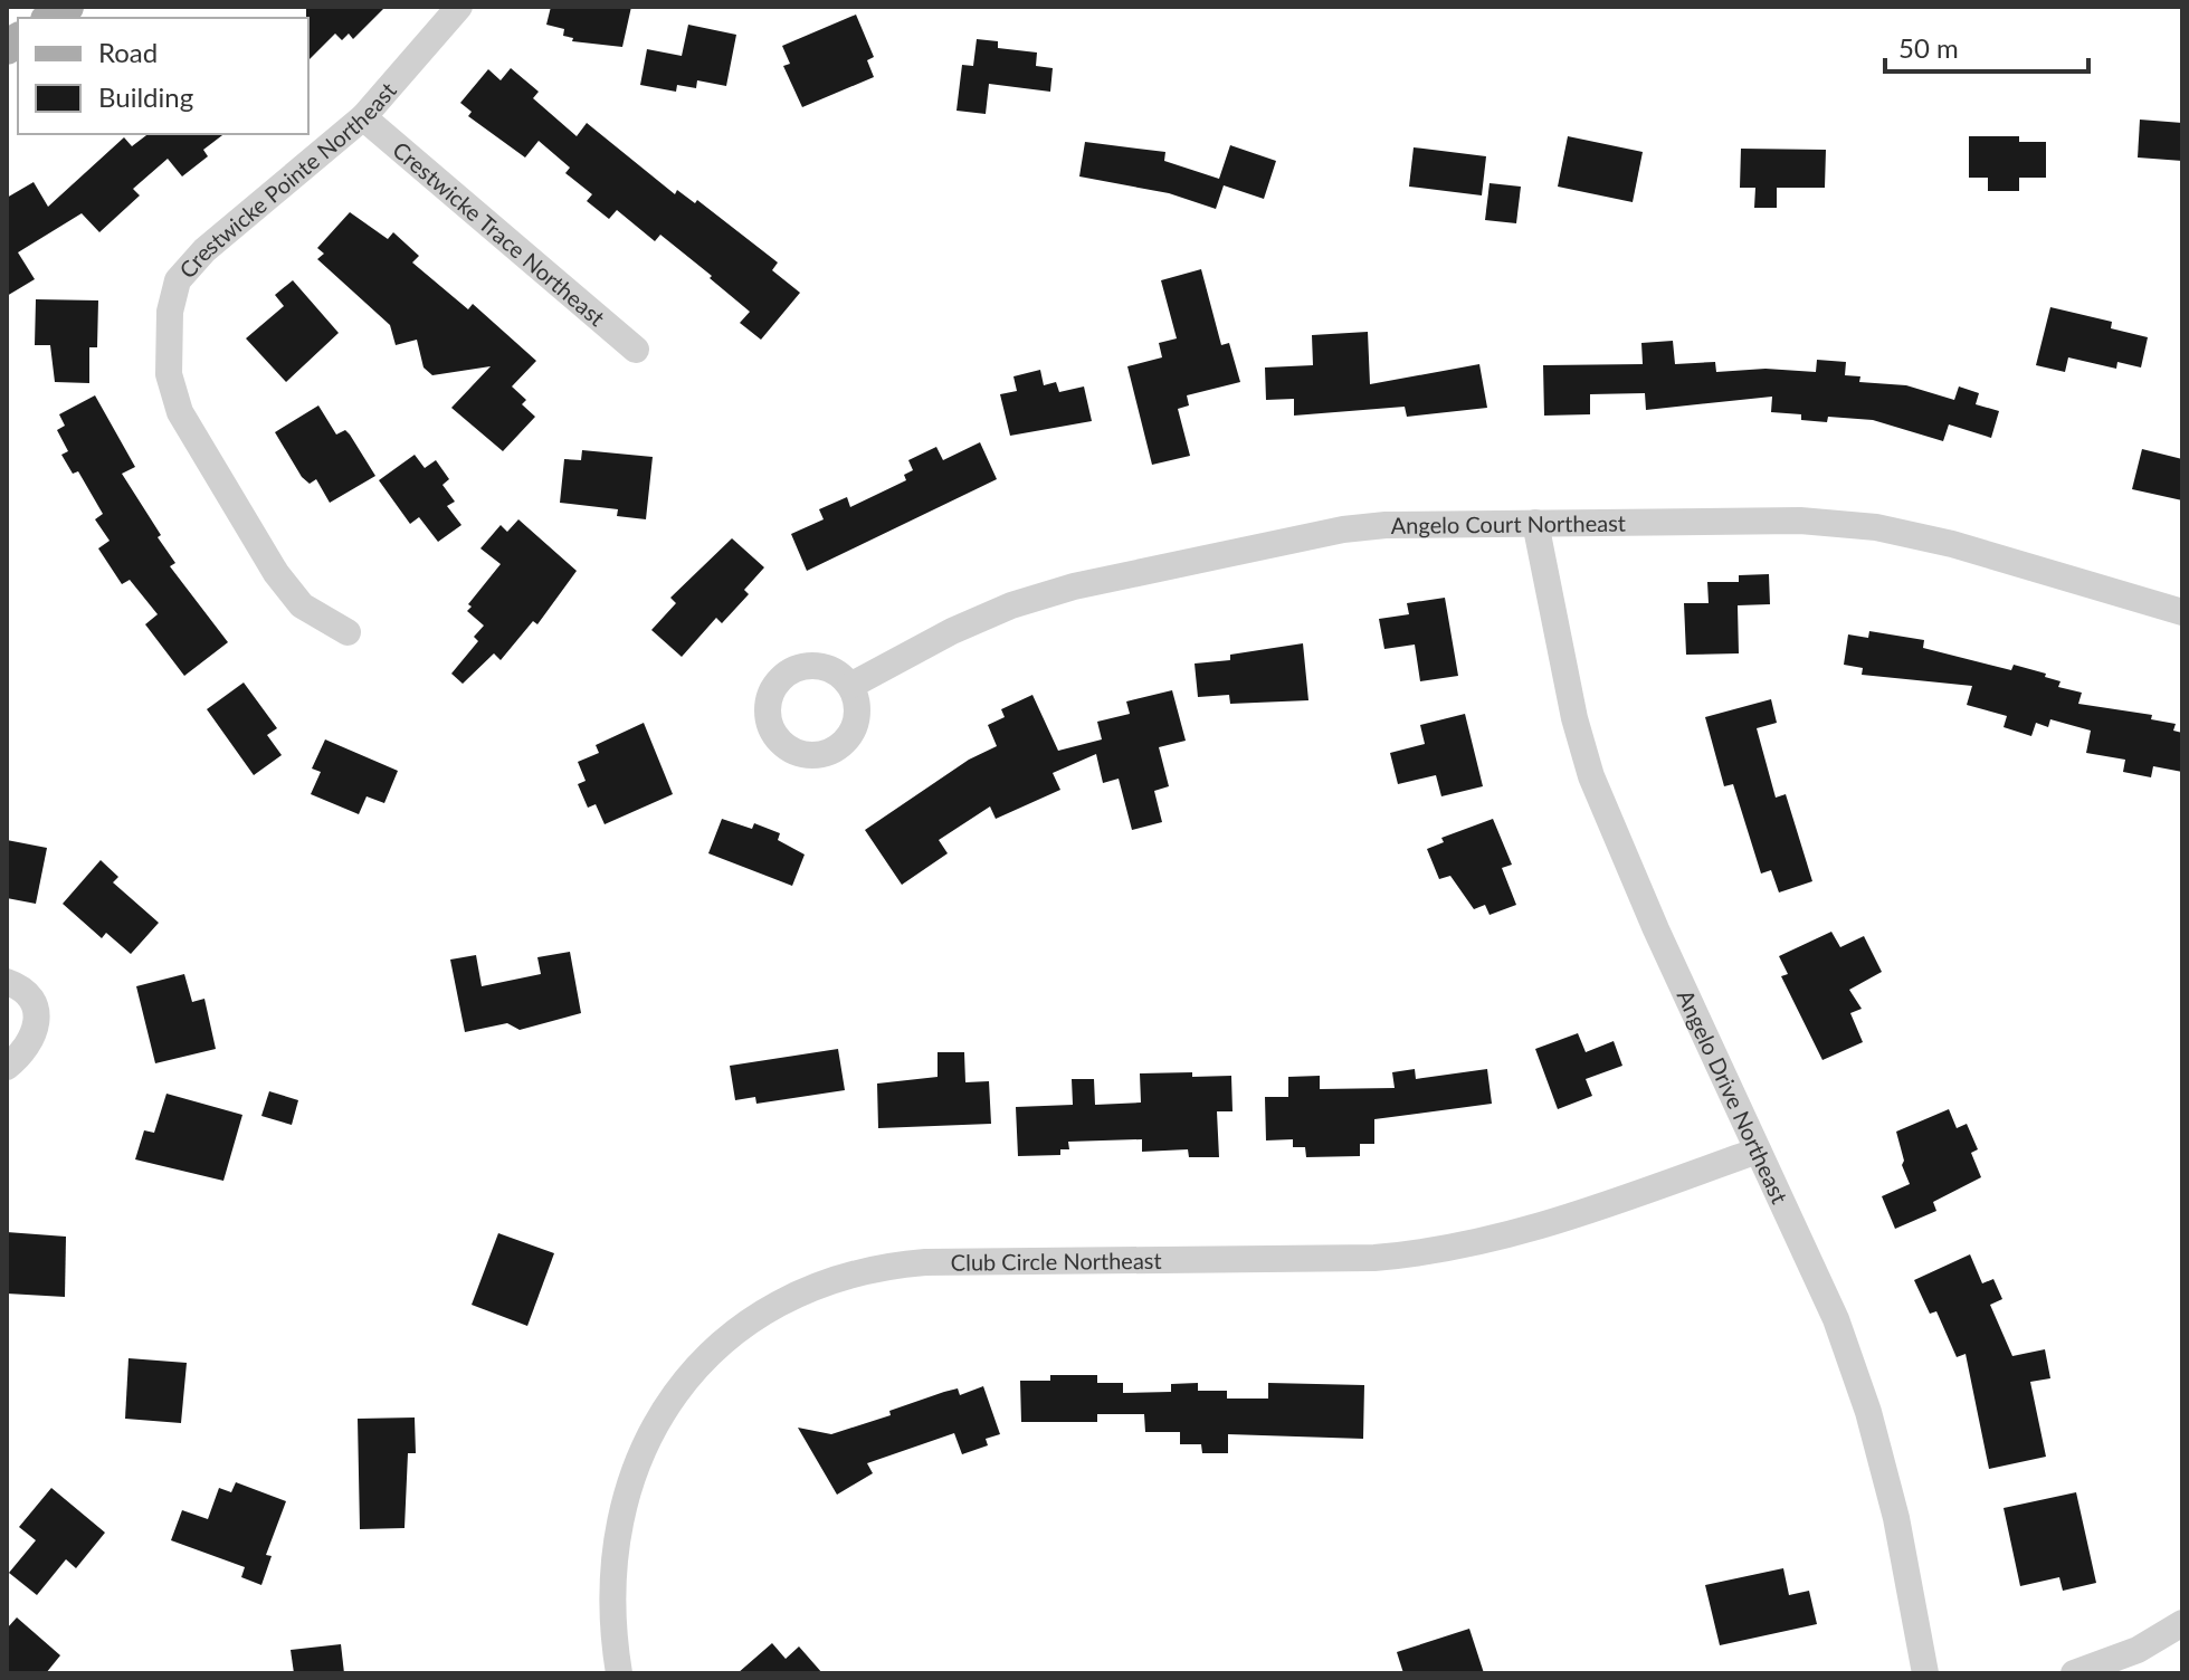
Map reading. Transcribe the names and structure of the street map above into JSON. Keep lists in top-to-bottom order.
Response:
{
  "streets": {
    "street": [
      "Crestwicke Pointe Northeast",
      "Crestwicke Trace Northeast",
      "Angelo Court Northeast",
      "Angelo Drive Northeast",
      "Club Circle Northeast"
    ]
  },
  "crossings": [
    ["Crestwicke Pointe Northeast", "Crestwicke Trace Northeast"],
    ["Angelo Court Northeast", "Angelo Drive Northeast"],
    ["Angelo Drive Northeast", "Club Circle Northeast"]
  ],
  "legend": ["Road", "Building"],
  "scale_bar": "50 m"
}
